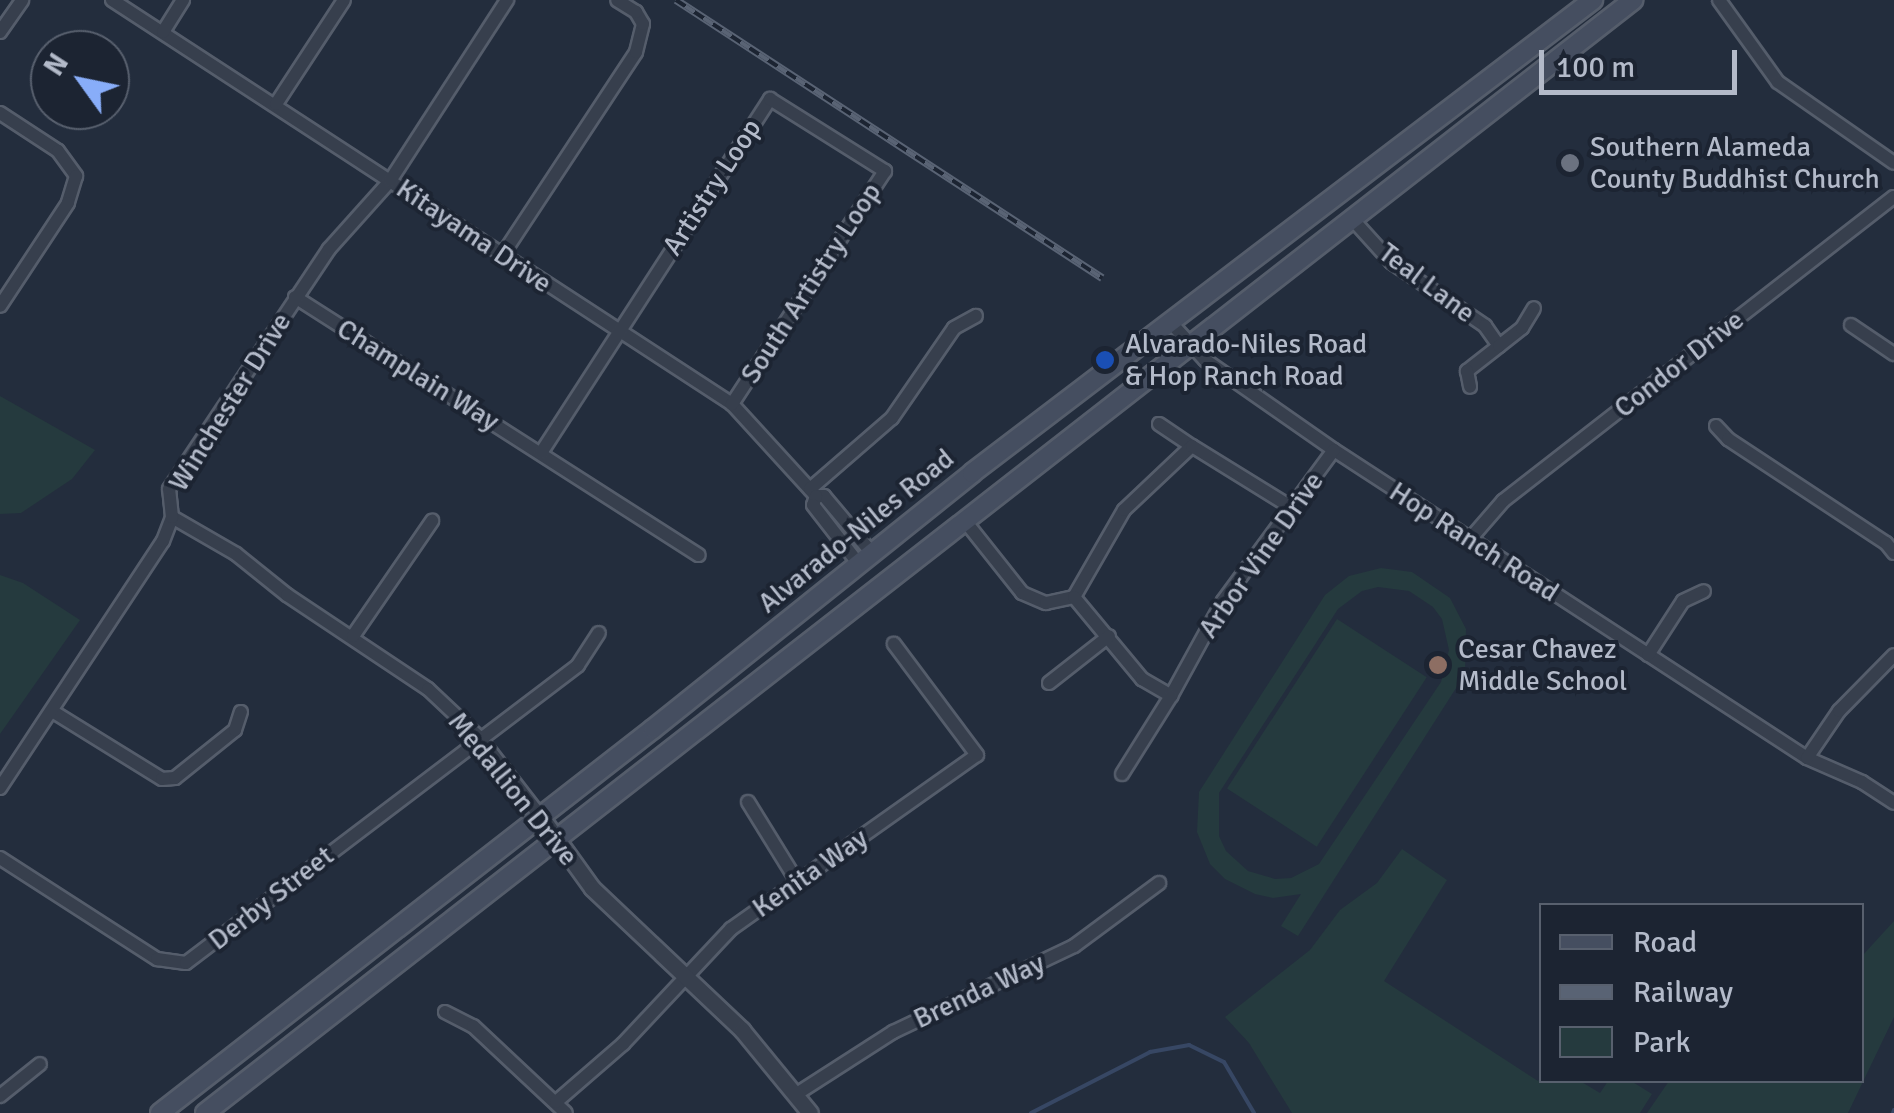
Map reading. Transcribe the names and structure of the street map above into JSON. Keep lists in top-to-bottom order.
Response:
{
  "streets": {
    "main road": ["Alvarado-Niles Road"],
    "street": [
      "Artistry Loop",
      "Kitayama Drive",
      "South Artistry Loop",
      "Teal Lane",
      "Condor Drive",
      "Champlain Way",
      "Winchester Drive",
      "Hop Ranch Road",
      "Arbor Vine Drive",
      "Medallion Drive",
      "Kenita Way",
      "Derby Street",
      "Brenda Way"
    ]
  },
  "crossings": [
    ["Artistry Loop", "Kitayama Drive"],
    ["Artistry Loop", "South Artistry Loop"],
    ["Kitayama Drive", "South Artistry Loop"],
    ["Kitayama Drive", "Winchester Drive"],
    ["Kitayama Drive", "Alvarado-Niles Road"],
    ["Teal Lane", "Alvarado-Niles Road"],
    ["Condor Drive", "Hop Ranch Road"],
    ["Champlain Way", "Winchester Drive"],
    ["Winchester Drive", "Medallion Drive"],
    ["Alvarado-Niles Road", "Hop Ranch Road"],
    ["Alvarado-Niles Road", "Medallion Drive"],
    ["Hop Ranch Road", "Arbor Vine Drive"],
    ["Medallion Drive", "Kenita Way"],
    ["Medallion Drive", "Derby Street"],
    ["Medallion Drive", "Brenda Way"]
  ],
  "places": ["Southern Alameda County Buddhist Church", "Alvarado-Niles Road & Hop Ranch Road", "Cesar Chavez Middle School"],
  "legend": ["Road", "Railway", "Park"],
  "scale_bar": "100 m",
  "north": "top left"
}
